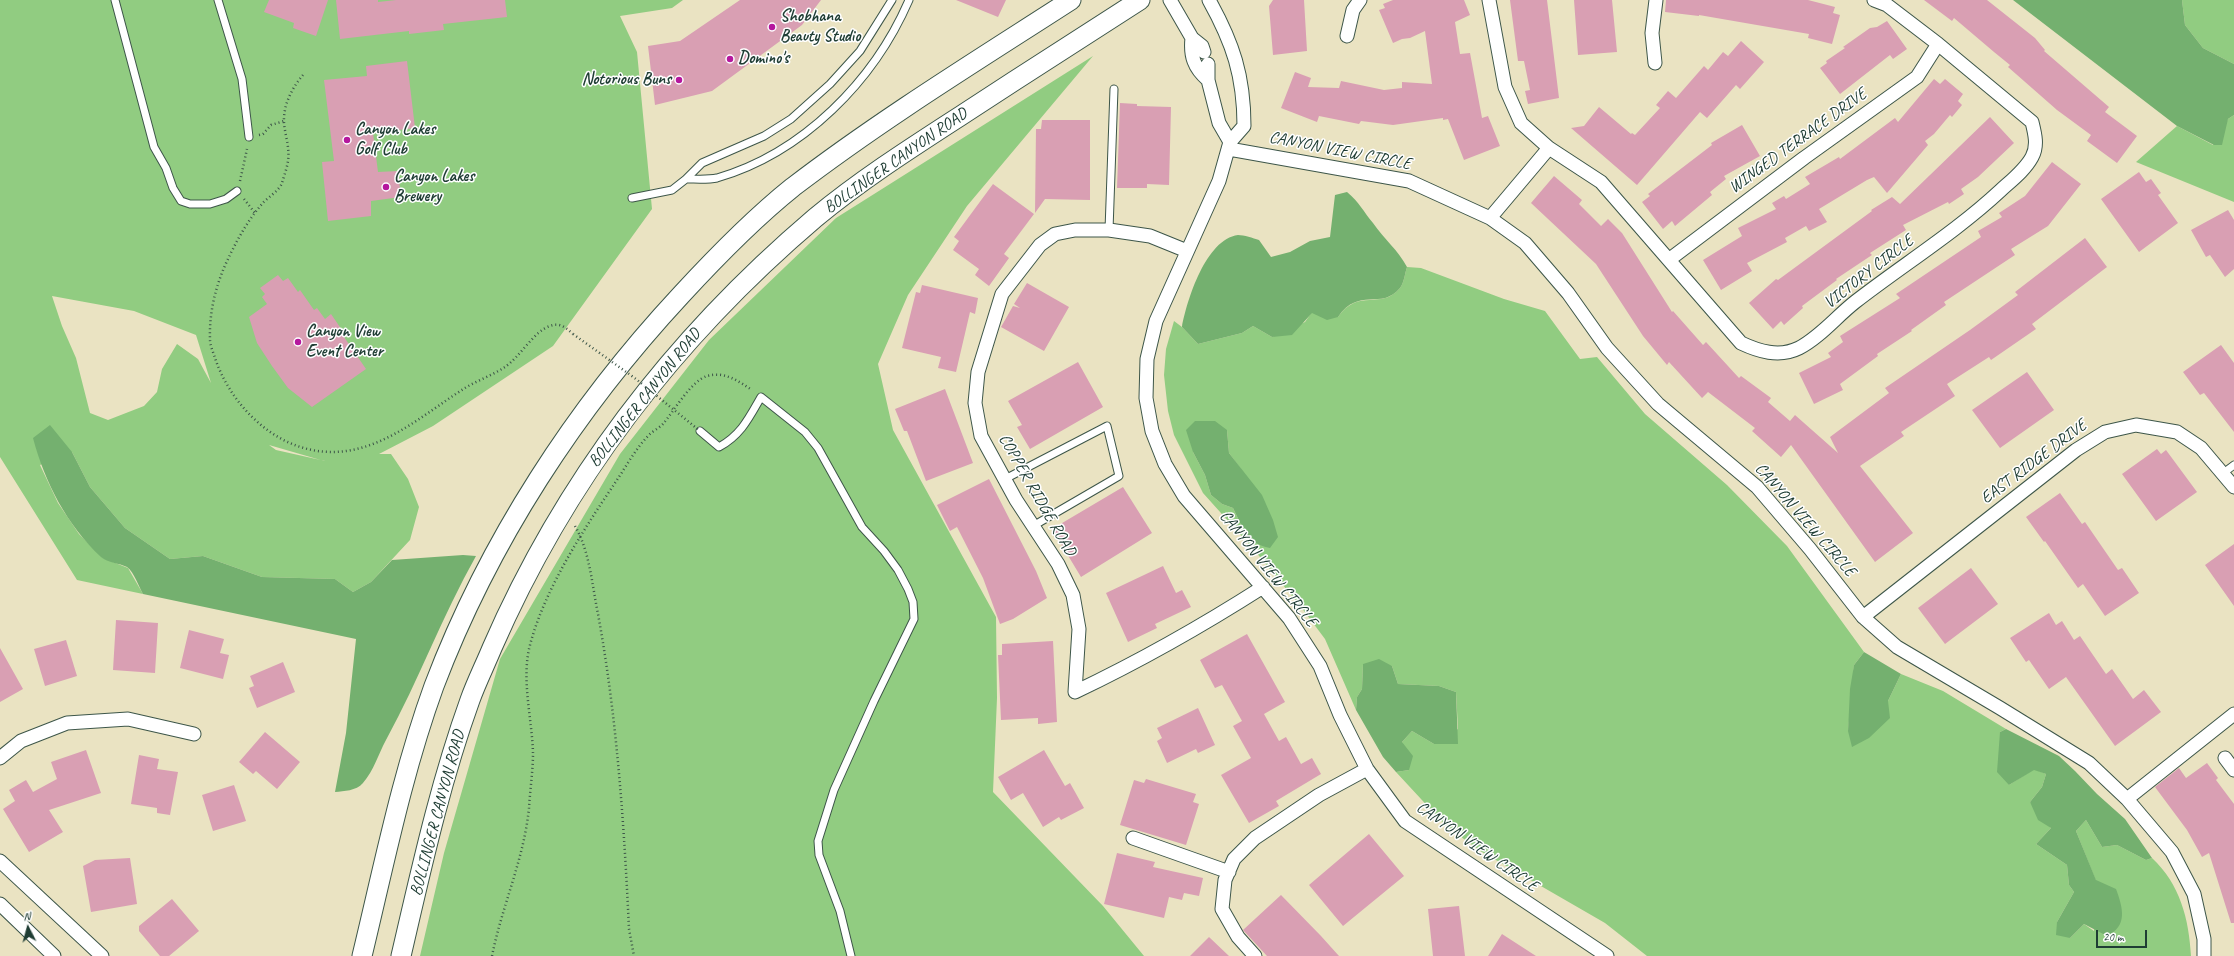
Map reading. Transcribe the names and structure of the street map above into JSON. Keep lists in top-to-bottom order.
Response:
{
  "streets": {
    "main road": ["BOLLINGER CANYON ROAD"],
    "street": [
      "WINGED TERRACE DRIVE",
      "CANYON VIEW CIRCLE",
      "VICTORY CIRCLE",
      "EAST RIDGE DRIVE",
      "COPPER RIDGE ROAD"
    ]
  },
  "crossings": [
    ["WINGED TERRACE DRIVE", "VICTORY CIRCLE"],
    ["CANYON VIEW CIRCLE", "EAST RIDGE DRIVE"],
    ["CANYON VIEW CIRCLE", "COPPER RIDGE ROAD"]
  ],
  "places": [
    "Shobhana Beauty Studio",
    "Domino's",
    "Notorious Buns",
    "Canyon Lakes Golf Club",
    "Canyon Lakes Brewery",
    "Canyon View Event Center"
  ],
  "scale_bar": "20 m",
  "north": "top"
}
